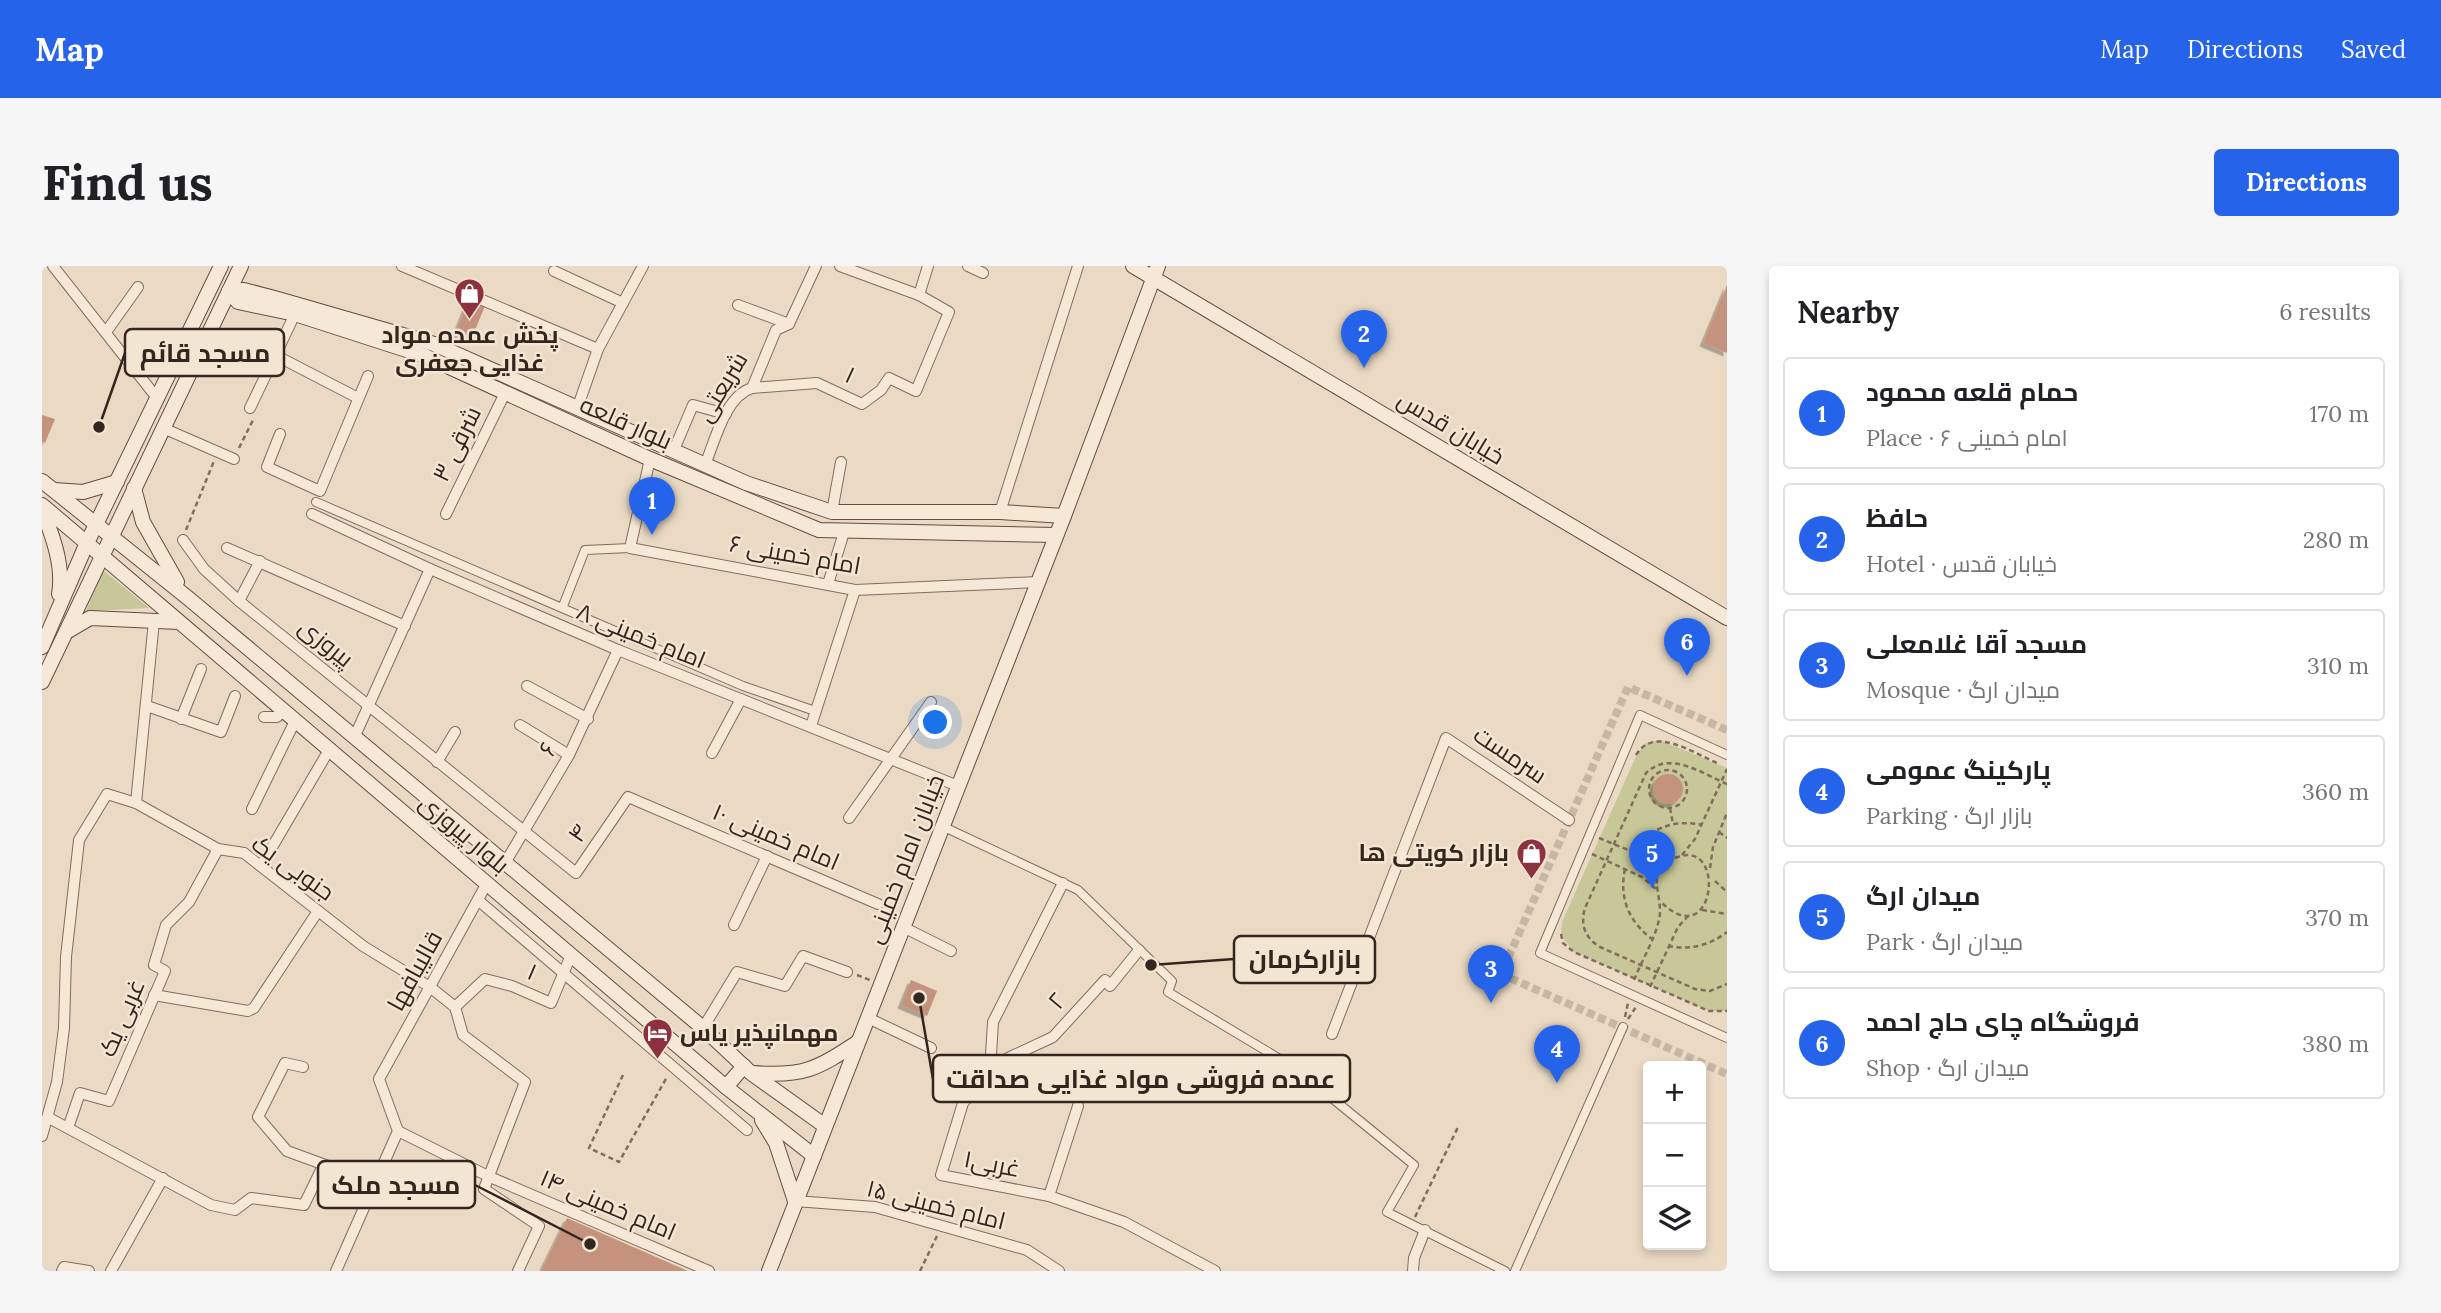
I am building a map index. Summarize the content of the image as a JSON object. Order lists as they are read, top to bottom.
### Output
{
  "streets": {
    "main road": [
      "بلوار قلعه",
      "خیابان قدس",
      "بلوار پیروزی",
      "خیابان امام خمینی"
    ],
    "street": [
      "۱",
      "شریعتی",
      "۳ شرقی",
      "امام خمینی ۶",
      "امام خمینی ۸",
      "پیروزی",
      "۶",
      "سرمست",
      "۴",
      "امام خمینی ۱۰",
      "جنوبی یک",
      "قالیبافها",
      "۲",
      "غربی یک",
      "غربی۱",
      "امام خمینی ۱۴",
      "امام خمینی ۱۵"
    ]
  },
  "crossings": [
    ["۱", "شریعتی"],
    ["۱", "بلوار پیروزی"],
    ["۱", "جنوبی یک"],
    ["شریعتی", "بلوار قلعه"],
    ["بلوار قلعه", "۳ شرقی"],
    ["بلوار قلعه", "خیابان امام خمینی"],
    ["خیابان قدس", "خیابان امام خمینی"],
    ["امام خمینی ۶", "خیابان امام خمینی"],
    ["امام خمینی ۸", "۶"],
    ["امام خمینی ۸", "خیابان امام خمینی"],
    ["پیروزی", "۶"],
    ["پیروزی", "۴"],
    ["۶", "۴"],
    ["۶", "بلوار پیروزی"],
    ["۴", "امام خمینی ۱۰"],
    ["بلوار پیروزی", "خیابان امام خمینی"],
    ["بلوار پیروزی", "قالیبافها"],
    ["خیابان امام خمینی", "امام خمینی ۱۵"],
    ["جنوبی یک", "قالیبافها"],
    ["جنوبی یک", "غربی یک"],
    ["قالیبافها", "امام خمینی ۱۴"],
    ["۲", "غربی۱"]
  ],
  "places": {
    "shop": ["پخش عمده مواد غذایی جعفری", "بازار کویتی ها"],
    "other": [
      "مسجد قائم",
      "بازارکرمان",
      "عمده فروشی مواد غذایی صداقت",
      "مسجد ملک"
    ],
    "hotel": ["مهمانپذیر یاس"]
  },
  "page": {
    "header": "Map",
    "nav": ["Map", "Directions", "Saved"],
    "buttons": "Directions",
    "title": "Find us",
    "heading": ["Nearby", "6 results"],
    "pins": [
      "2",
      "1",
      "6",
      "5",
      "3",
      "4"
    ],
    "list": [
      {
        "mark": "1",
        "name": "حمام قلعه محمود",
        "note": "Place · امام خمینی ۶",
        "value": "170 m"
      },
      {
        "mark": "2",
        "name": "حافظ",
        "note": "Hotel · خیابان قدس",
        "value": "280 m"
      },
      {
        "mark": "3",
        "name": "مسجد آقا غلامعلی",
        "note": "Mosque · میدان ارگ",
        "value": "310 m"
      },
      {
        "mark": "4",
        "name": "پارکینگ عمومی",
        "note": "Parking · بازار ارگ",
        "value": "360 m"
      },
      {
        "mark": "5",
        "name": "میدان ارگ",
        "note": "Park · میدان ارگ",
        "value": "370 m"
      },
      {
        "mark": "6",
        "name": "فروشگاه چای حاج احمد",
        "note": "Shop · میدان ارگ",
        "value": "380 m"
      }
    ],
    "map_buttons": ["+", "−"]
  }
}
